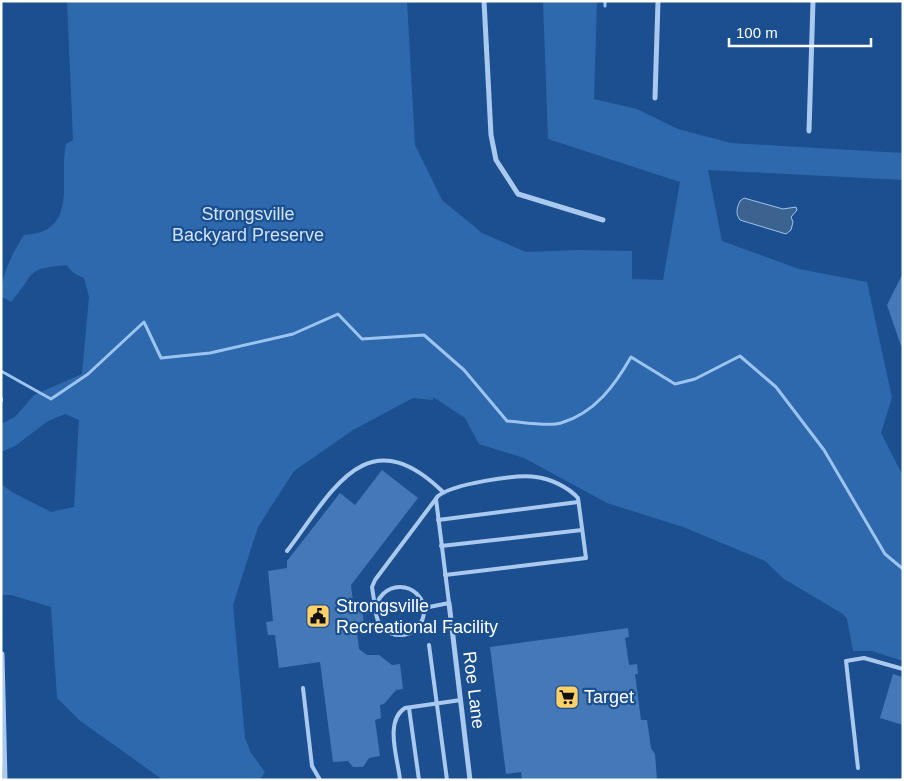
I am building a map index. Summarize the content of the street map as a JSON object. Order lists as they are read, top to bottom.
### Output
{
  "streets": {
    "street": ["Roe Lane"]
  },
  "parks": ["Strongsville Backyard Preserve"],
  "places": {
    "public building": ["Strongsville Recreational Facility"],
    "supermarket": ["Target"]
  },
  "scale_bar": "100 m"
}
